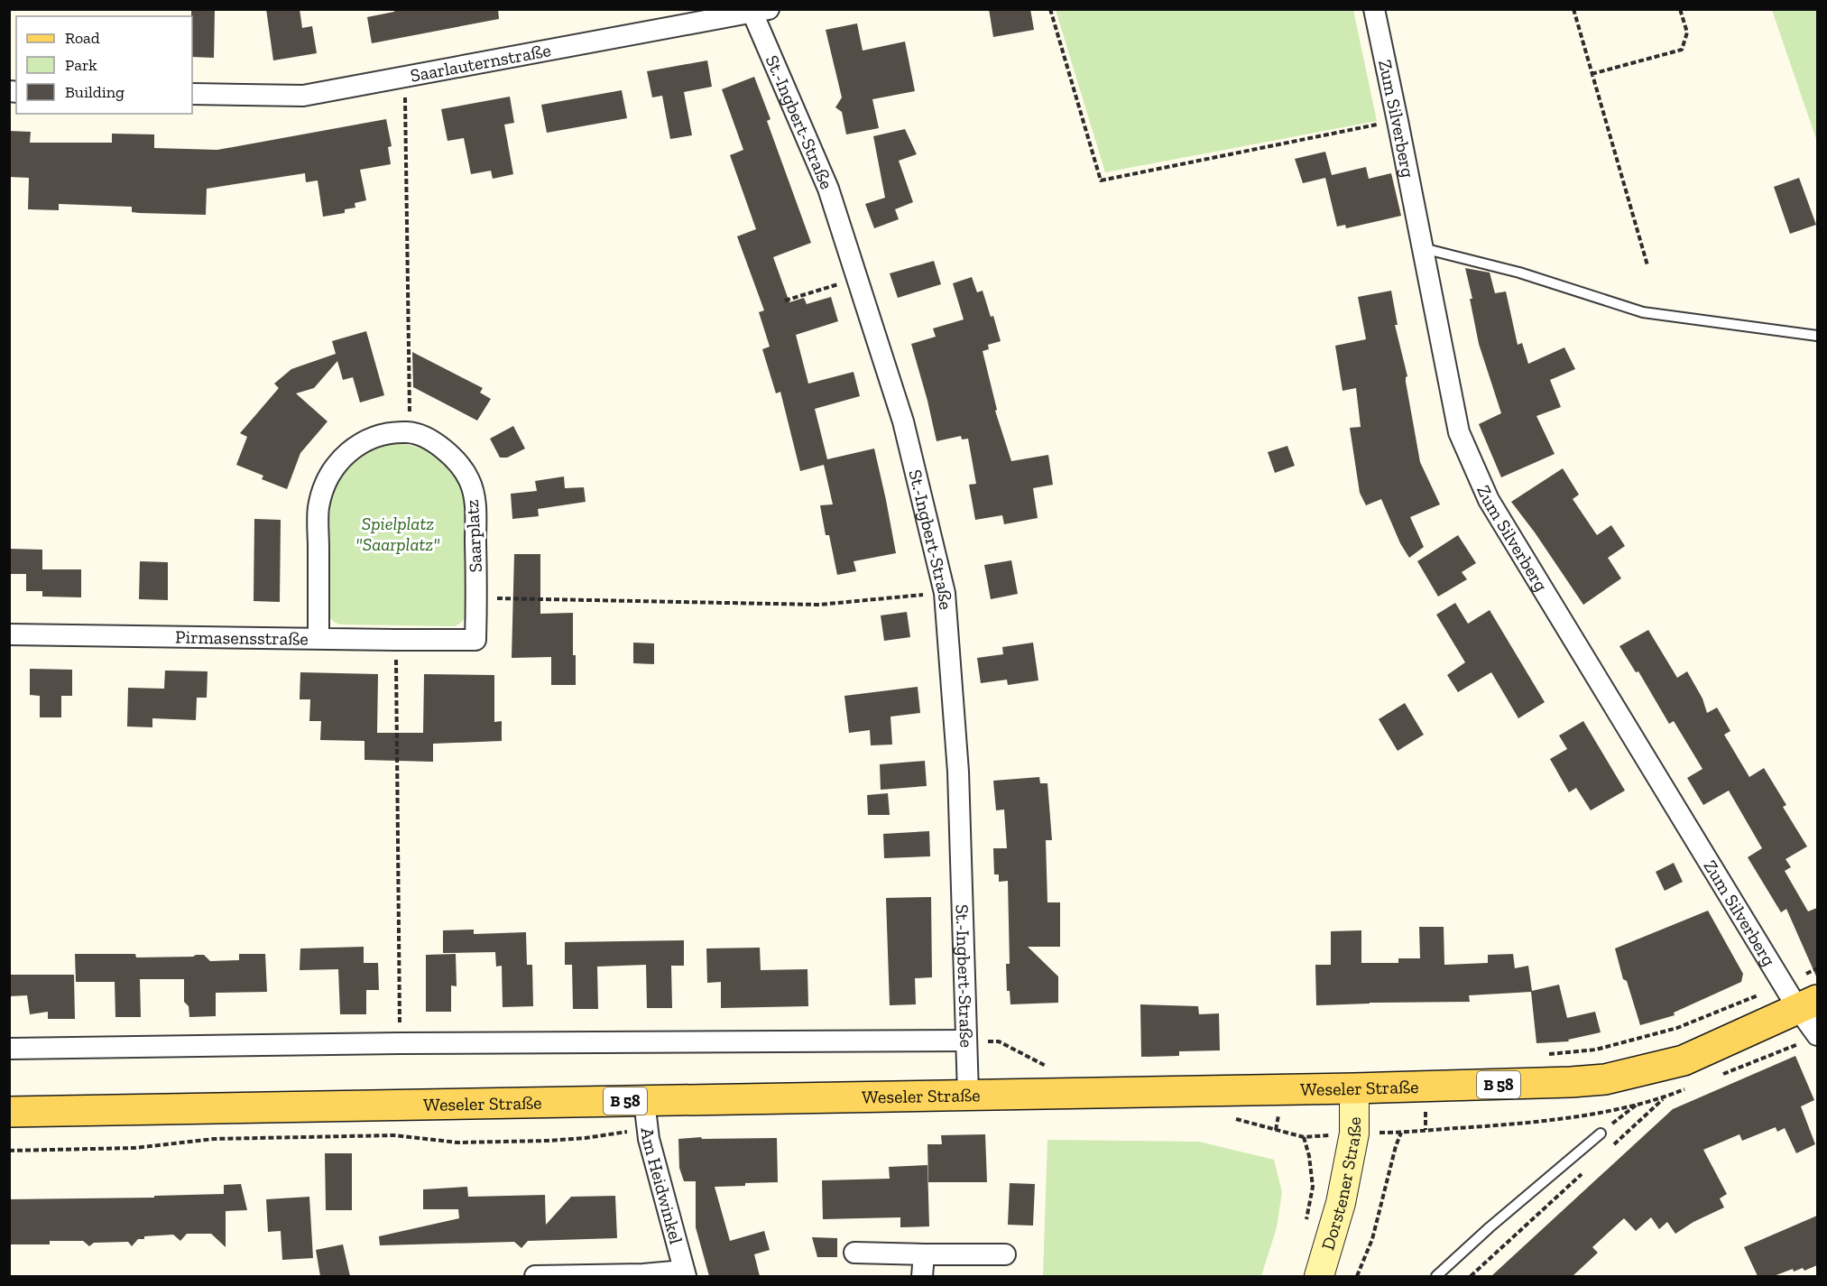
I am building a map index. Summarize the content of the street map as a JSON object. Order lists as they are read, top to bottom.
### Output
{
  "streets": {
    "main road": ["B 58", "Weseler Straße", "Dorstener Straße"],
    "street": [
      "Saarlauternstraße",
      "Zum Silverberg",
      "St.-Ingbert-Straße",
      "Saarplatz",
      "Pirmasensstraße",
      "Am Heidwinkel"
    ]
  },
  "crossings": [
    ["Saarlauternstraße", "St.-Ingbert-Straße"],
    ["Zum Silverberg", "Weseler Straße"],
    ["St.-Ingbert-Straße", "Weseler Straße"],
    ["Saarplatz", "Pirmasensstraße"],
    ["Weseler Straße", "Dorstener Straße"],
    ["Weseler Straße", "Am Heidwinkel"]
  ],
  "parks": ["Spielplatz \"Saarplatz\""],
  "legend": ["Road", "Park", "Building"]
}
